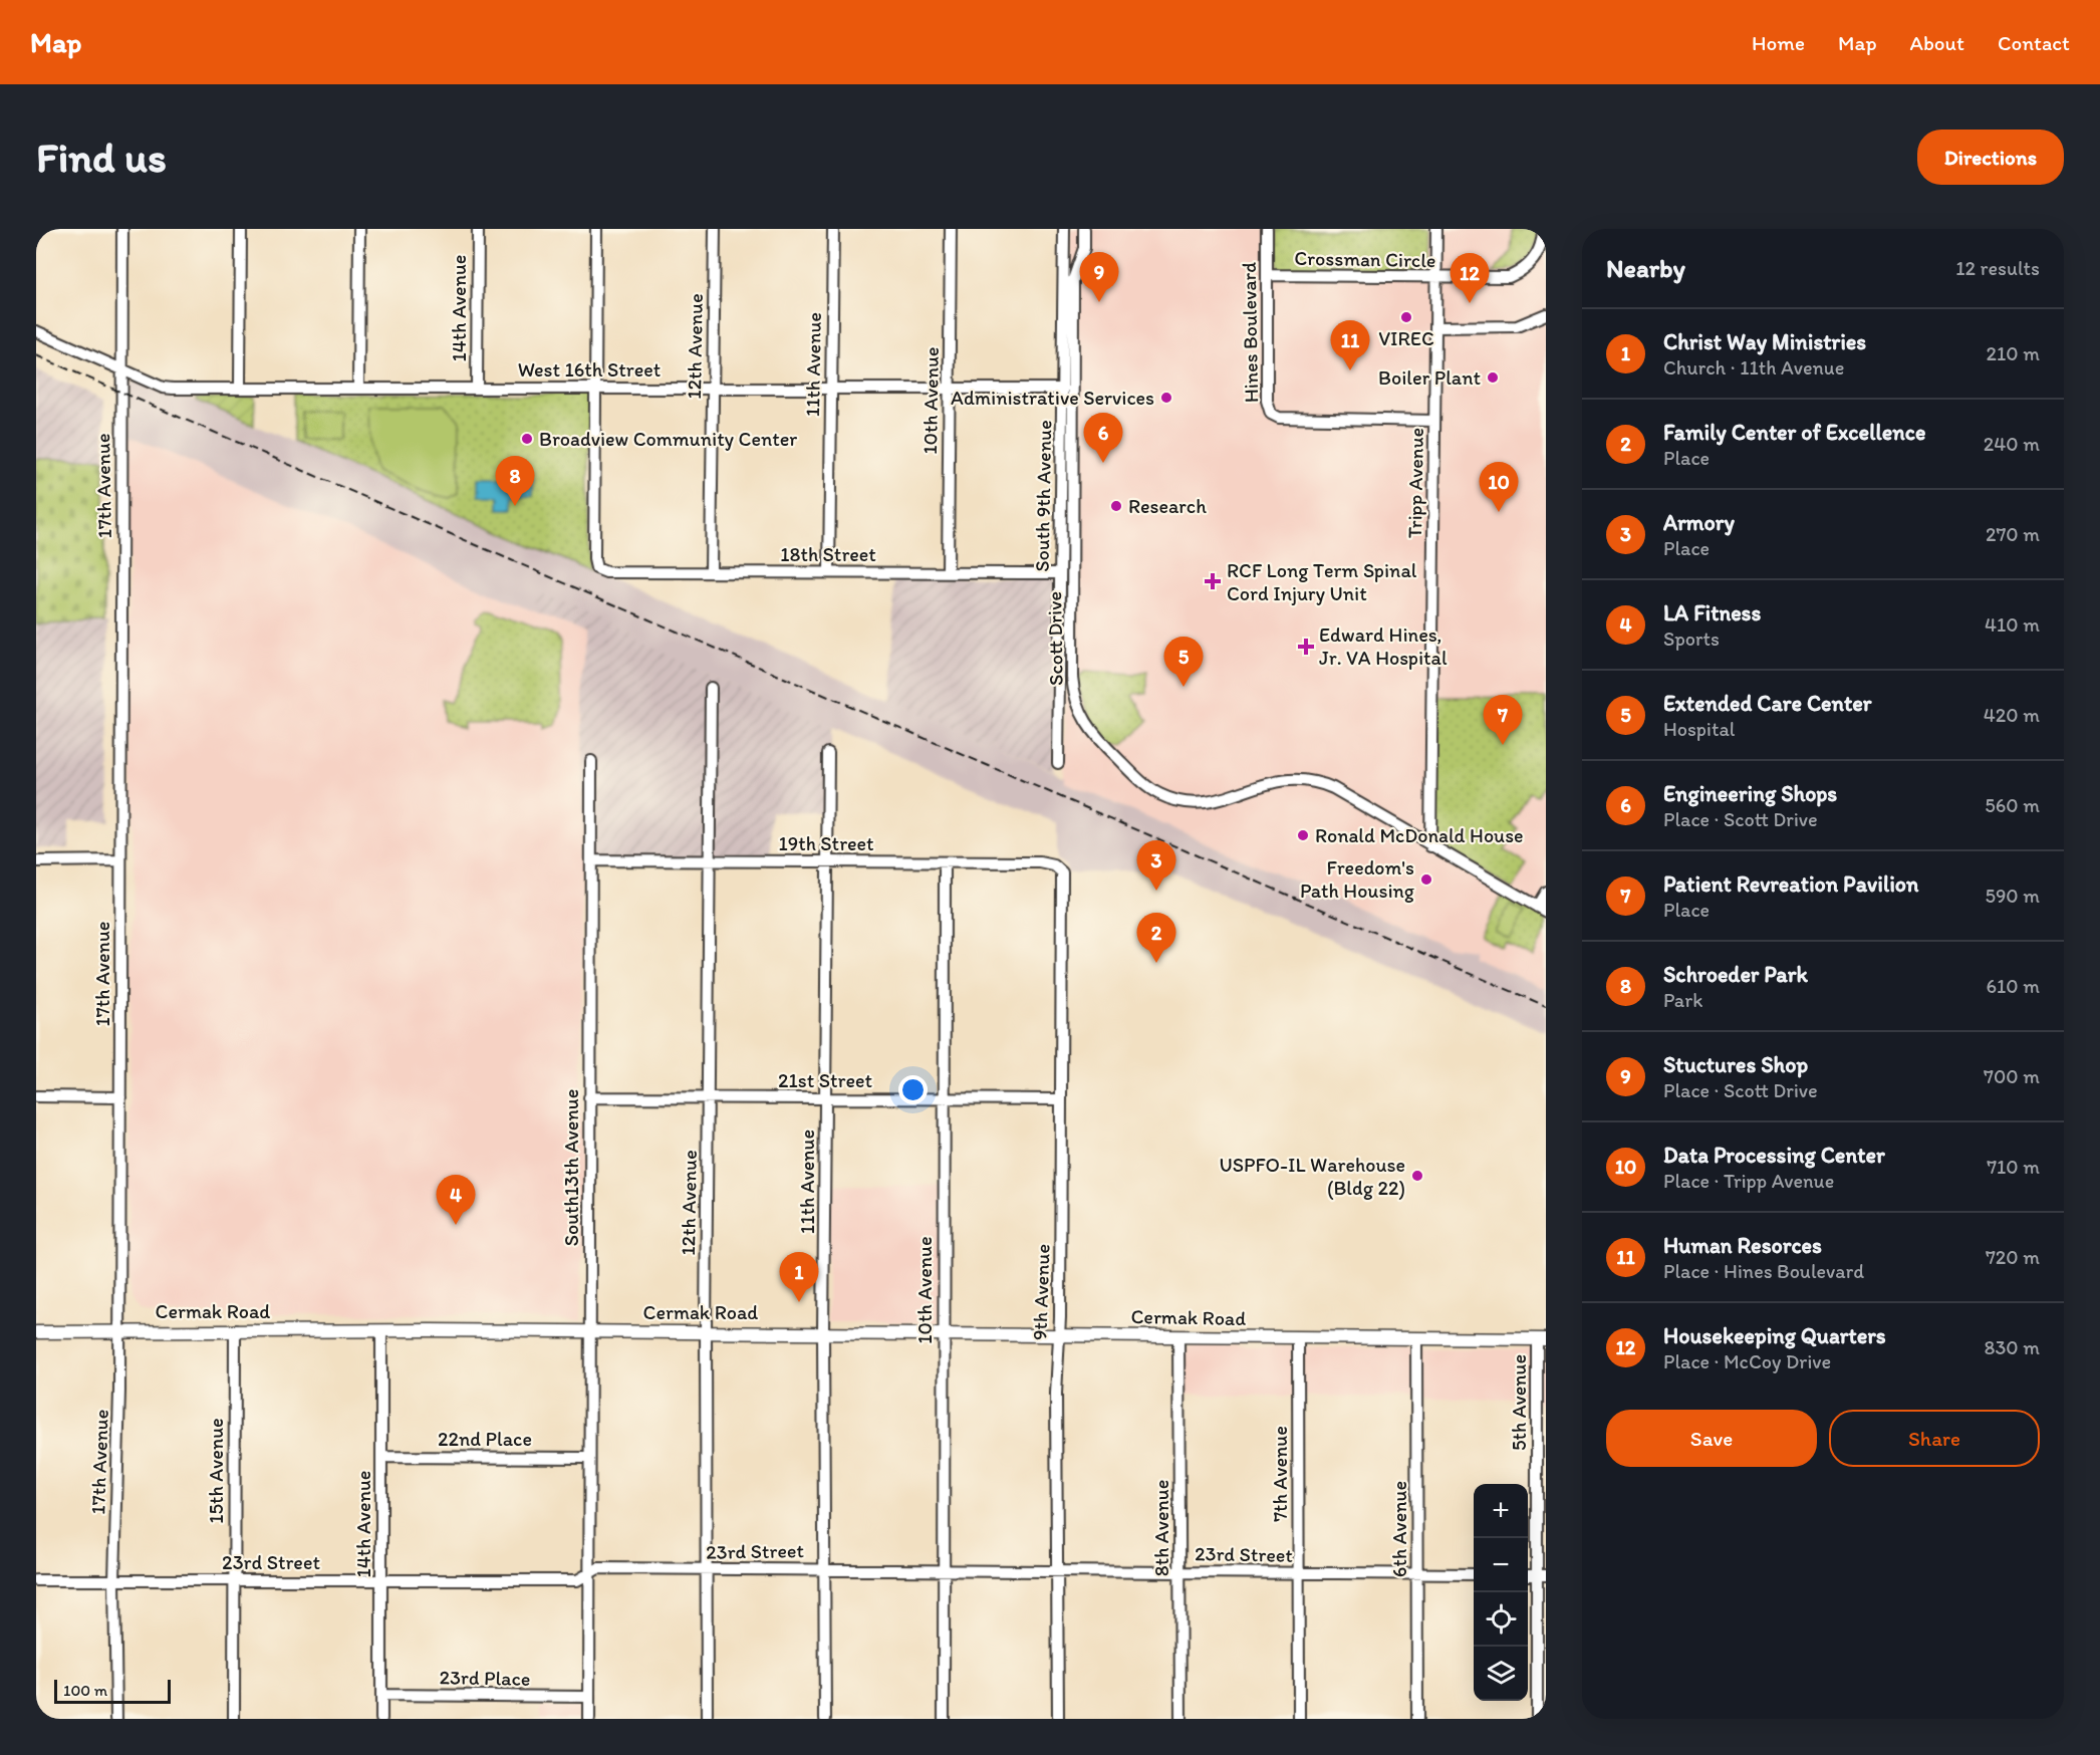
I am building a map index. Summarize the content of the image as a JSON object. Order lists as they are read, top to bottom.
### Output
{
  "streets": {
    "main road": ["Cermak Road"],
    "street": [
      "Crossman Circle",
      "14th Avenue",
      "Hines Boulevard",
      "12th Avenue",
      "11th Avenue",
      "West 16th Street",
      "10th Avenue",
      "Tripp Avenue",
      "17th Avenue",
      "South 9th Avenue",
      "18th Street",
      "Scott Drive",
      "19th Street",
      "21st Street",
      "South13th Avenue",
      "9th Avenue",
      "5th Avenue",
      "22nd Place",
      "15th Avenue",
      "7th Avenue",
      "8th Avenue",
      "6th Avenue",
      "23rd Street",
      "23rd Place"
    ]
  },
  "crossings": [
    ["Crossman Circle", "Hines Boulevard"],
    ["Crossman Circle", "Tripp Avenue"],
    ["14th Avenue", "West 16th Street"],
    ["14th Avenue", "Cermak Road"],
    ["14th Avenue", "22nd Place"],
    ["14th Avenue", "23rd Street"],
    ["14th Avenue", "23rd Place"],
    ["Hines Boulevard", "Tripp Avenue"],
    ["12th Avenue", "West 16th Street"],
    ["12th Avenue", "18th Street"],
    ["12th Avenue", "19th Street"],
    ["12th Avenue", "21st Street"],
    ["12th Avenue", "Cermak Road"],
    ["12th Avenue", "23rd Street"],
    ["11th Avenue", "West 16th Street"],
    ["11th Avenue", "18th Street"],
    ["11th Avenue", "19th Street"],
    ["11th Avenue", "21st Street"],
    ["11th Avenue", "Cermak Road"],
    ["11th Avenue", "23rd Street"],
    ["West 16th Street", "10th Avenue"],
    ["West 16th Street", "17th Avenue"],
    ["West 16th Street", "South 9th Avenue"],
    ["West 16th Street", "18th Street"],
    ["10th Avenue", "18th Street"],
    ["10th Avenue", "19th Street"],
    ["10th Avenue", "21st Street"],
    ["10th Avenue", "Cermak Road"],
    ["10th Avenue", "23rd Street"],
    ["Tripp Avenue", "Scott Drive"],
    ["17th Avenue", "Cermak Road"],
    ["17th Avenue", "23rd Street"],
    ["South 9th Avenue", "18th Street"],
    ["19th Street", "South13th Avenue"],
    ["19th Street", "9th Avenue"],
    ["21st Street", "South13th Avenue"],
    ["21st Street", "9th Avenue"],
    ["South13th Avenue", "Cermak Road"],
    ["South13th Avenue", "22nd Place"],
    ["South13th Avenue", "23rd Street"],
    ["South13th Avenue", "23rd Place"],
    ["9th Avenue", "Cermak Road"],
    ["9th Avenue", "23rd Street"],
    ["Cermak Road", "5th Avenue"],
    ["Cermak Road", "15th Avenue"],
    ["Cermak Road", "7th Avenue"],
    ["Cermak Road", "8th Avenue"],
    ["Cermak Road", "6th Avenue"],
    ["15th Avenue", "23rd Street"],
    ["7th Avenue", "23rd Street"],
    ["8th Avenue", "23rd Street"],
    ["6th Avenue", "23rd Street"]
  ],
  "places": {
    "other": [
      "VIREC",
      "Boiler Plant",
      "Administrative Services",
      "Broadview Community Center",
      "Research",
      "Ronald McDonald House",
      "Freedom's Path Housing",
      "USPFO-IL Warehouse (Bldg 22)"
    ],
    "health": ["RCF Long Term Spinal Cord Injury Unit", "Edward Hines, Jr. VA Hospital"]
  },
  "scale_bar": "100 m",
  "page": {
    "header": "Map",
    "nav": [
      "Home",
      "Map",
      "About",
      "Contact"
    ],
    "buttons": [
      "Directions",
      ["Save", "Share"]
    ],
    "title": "Find us",
    "heading": ["Nearby", "12 results"],
    "pins": [
      "9",
      "12",
      "11",
      "6",
      "8",
      "10",
      "5",
      "7",
      "3",
      "2",
      "4",
      "1"
    ],
    "list": [
      {
        "mark": "1",
        "name": "Christ Way Ministries",
        "note": "Church · 11th Avenue",
        "value": "210 m"
      },
      {
        "mark": "2",
        "name": "Family Center of Excellence",
        "note": "Place",
        "value": "240 m"
      },
      {
        "mark": "3",
        "name": "Armory",
        "note": "Place",
        "value": "270 m"
      },
      {
        "mark": "4",
        "name": "LA Fitness",
        "note": "Sports",
        "value": "410 m"
      },
      {
        "mark": "5",
        "name": "Extended Care Center",
        "note": "Hospital",
        "value": "420 m"
      },
      {
        "mark": "6",
        "name": "Engineering Shops",
        "note": "Place · Scott Drive",
        "value": "560 m"
      },
      {
        "mark": "7",
        "name": "Patient Revreation Pavilion",
        "note": "Place",
        "value": "590 m"
      },
      {
        "mark": "8",
        "name": "Schroeder Park",
        "note": "Park",
        "value": "610 m"
      },
      {
        "mark": "9",
        "name": "Stuctures Shop",
        "note": "Place · Scott Drive",
        "value": "700 m"
      },
      {
        "mark": "10",
        "name": "Data Processing Center",
        "note": "Place · Tripp Avenue",
        "value": "710 m"
      },
      {
        "mark": "11",
        "name": "Human Resorces",
        "note": "Place · Hines Boulevard",
        "value": "720 m"
      },
      {
        "mark": "12",
        "name": "Housekeeping Quarters",
        "note": "Place · McCoy Drive",
        "value": "830 m"
      }
    ],
    "map_buttons": ["+", "−"],
    "scale": "100 m"
  }
}
